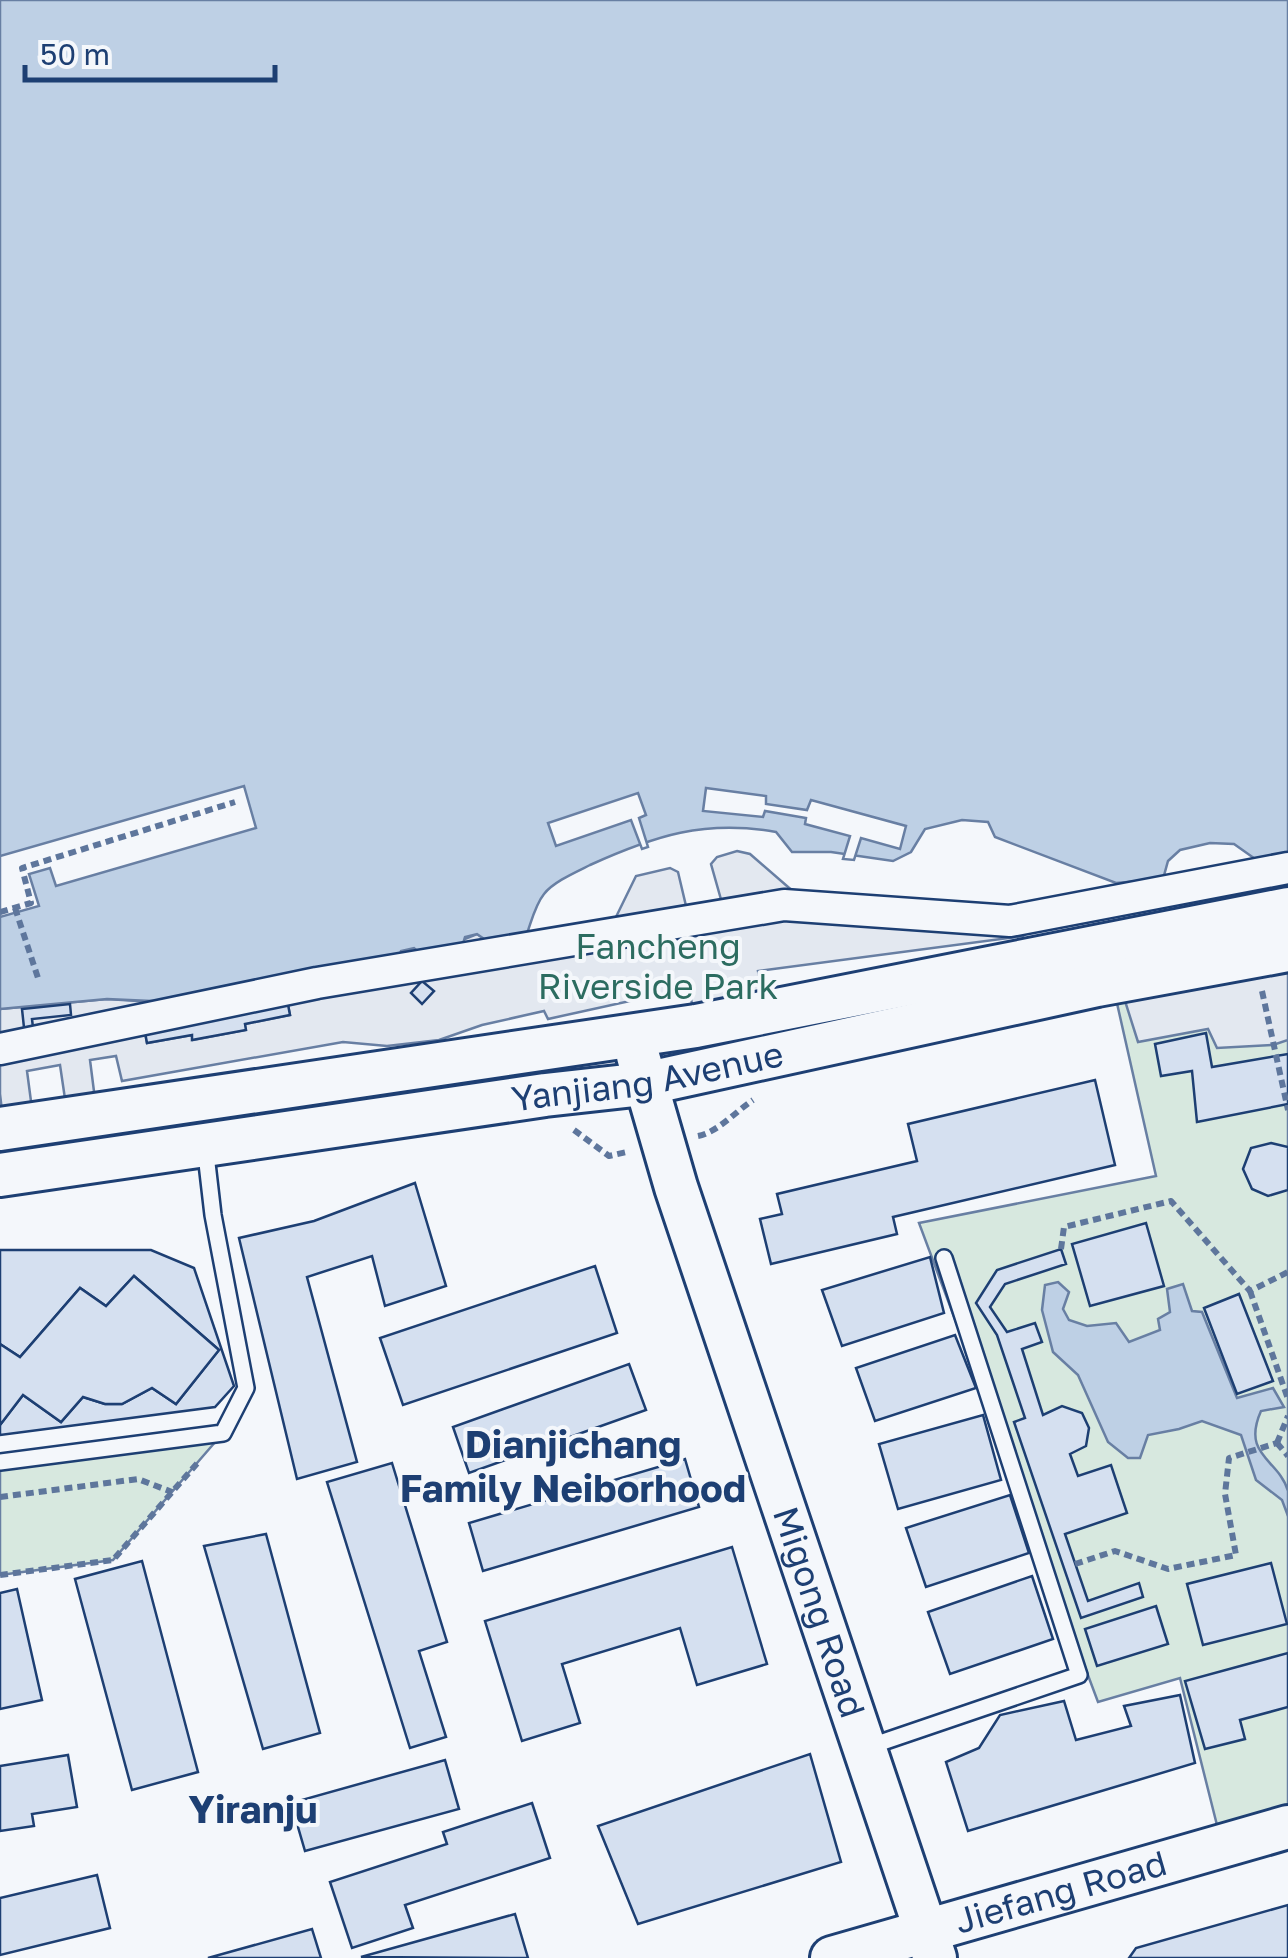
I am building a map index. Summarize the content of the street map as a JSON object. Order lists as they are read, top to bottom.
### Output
{
  "streets": {
    "main road": ["Yanjiang Avenue", "Migong Road", "Jiefang Road"]
  },
  "crossings": [
    ["Yanjiang Avenue", "Migong Road"],
    ["Migong Road", "Jiefang Road"]
  ],
  "districts": ["Dianjichang Family Neiborhood", "Yiranju"],
  "parks": ["Fancheng Riverside Park"],
  "scale_bar": "50 m"
}
